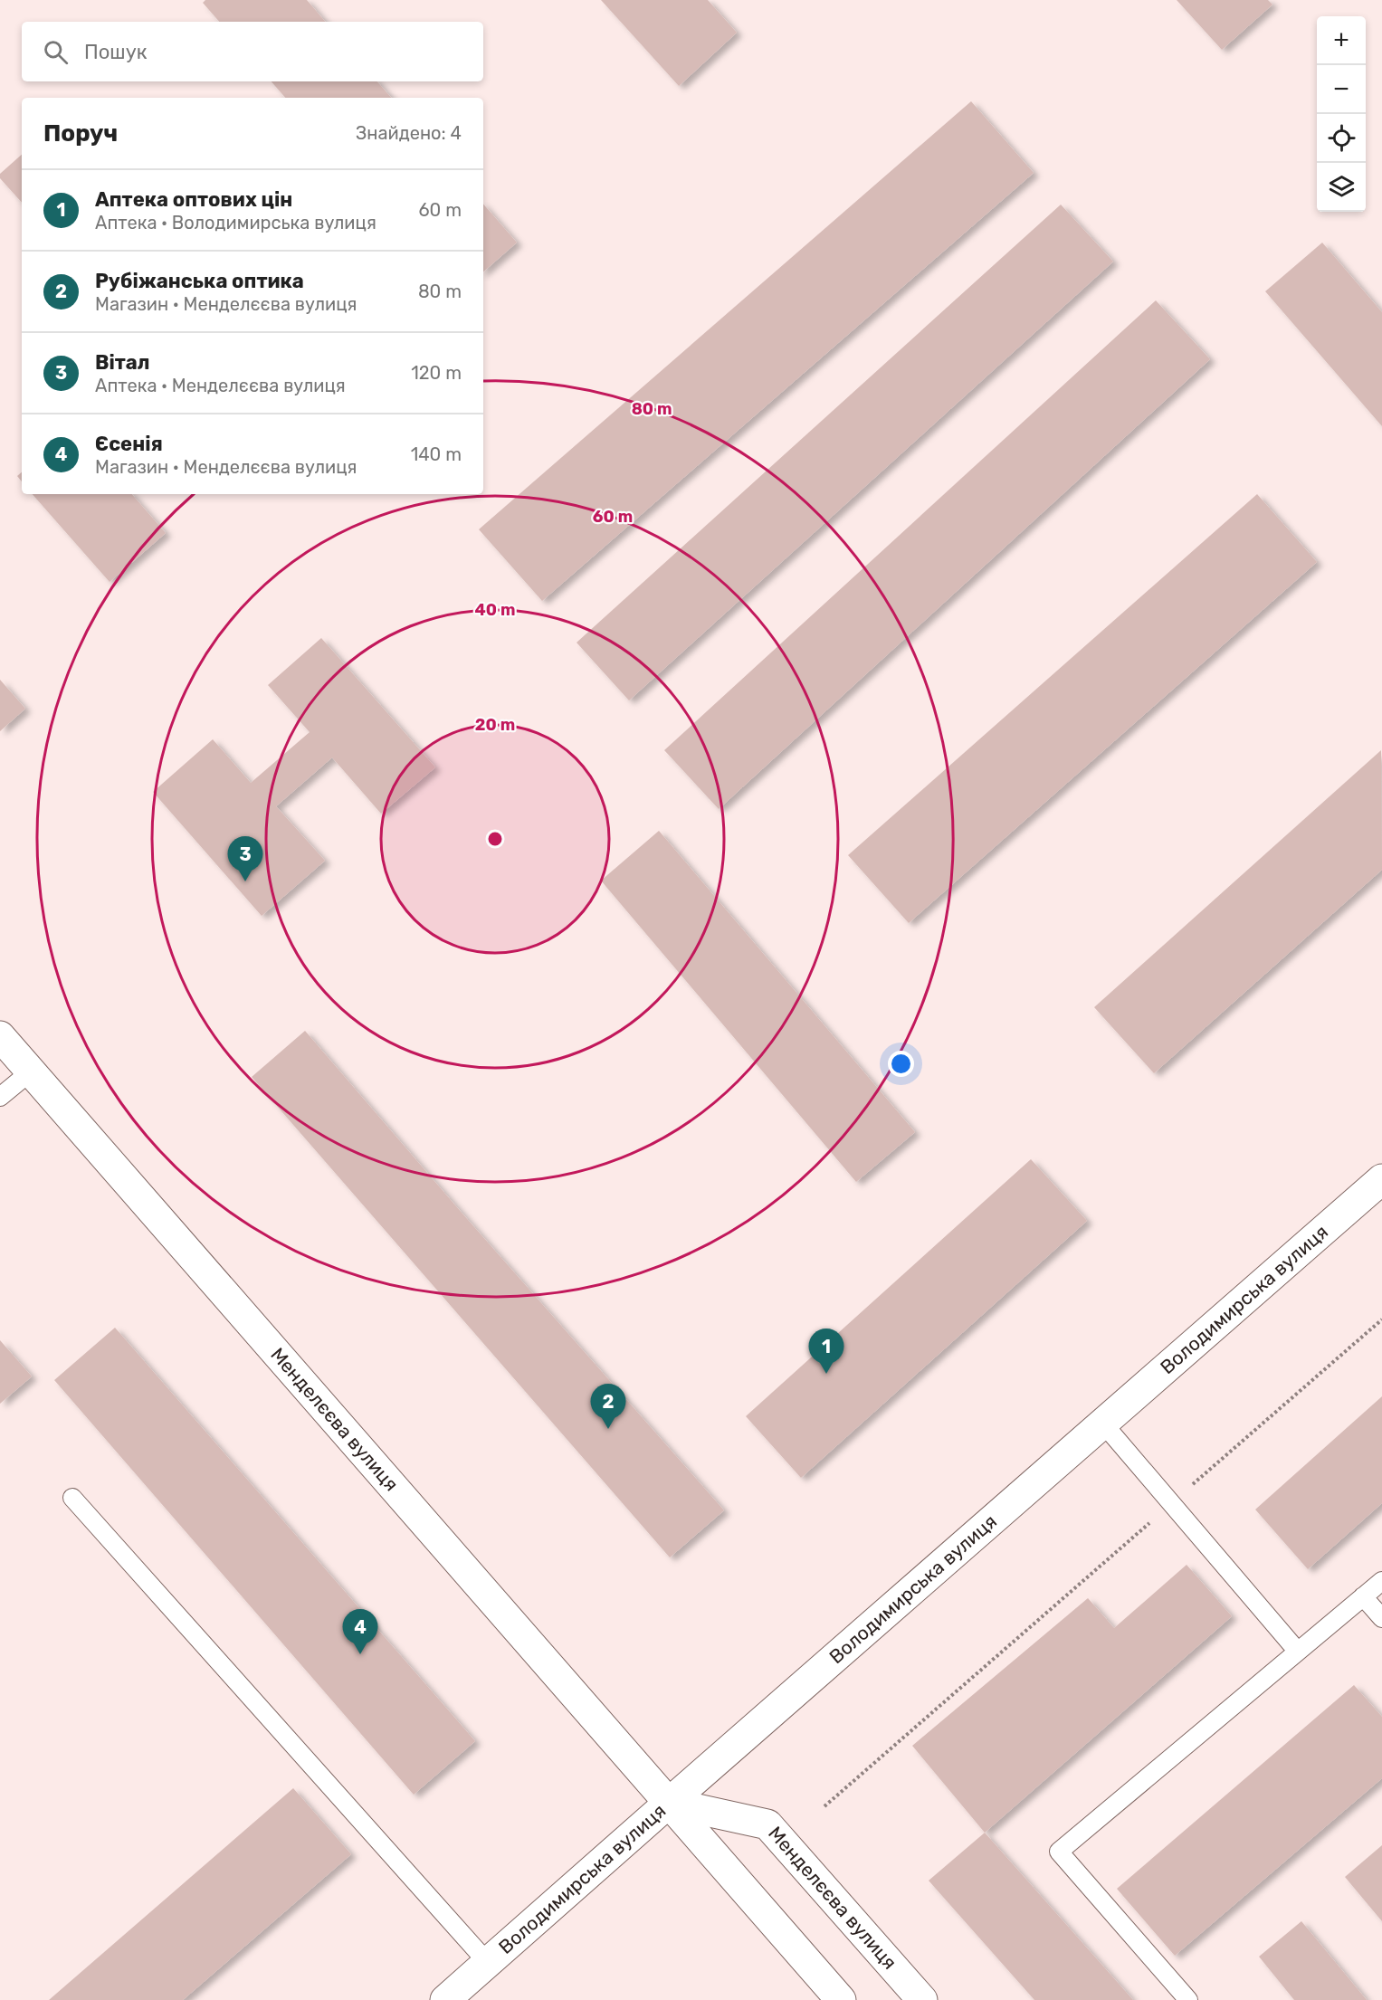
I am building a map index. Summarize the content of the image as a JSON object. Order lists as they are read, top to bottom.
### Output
{
  "streets": {
    "street": ["Володимирська вулиця", "Менделєєва вулиця"]
  },
  "crossings": [
    ["Володимирська вулиця", "Менделєєва вулиця"]
  ],
  "page": {
    "map_buttons": ["+", "−"],
    "search": "Пошук",
    "heading": ["Поруч", "Знайдено: 4"],
    "list": [
      {
        "mark": "1",
        "name": "Аптека оптових цін",
        "note": "Аптека · Володимирська вулиця",
        "value": "60 m"
      },
      {
        "mark": "2",
        "name": "Рубіжанська оптика",
        "note": "Магазин · Менделєєва вулиця",
        "value": "80 m"
      },
      {
        "mark": "3",
        "name": "Вітал",
        "note": "Аптека · Менделєєва вулиця",
        "value": "120 m"
      },
      {
        "mark": "4",
        "name": "Єсенія",
        "note": "Магазин · Менделєєва вулиця",
        "value": "140 m"
      }
    ],
    "pins": [
      "3",
      "1",
      "2",
      "4"
    ]
  },
  "rings": [
    "80 m",
    "60 m",
    "40 m",
    "20 m"
  ]
}
